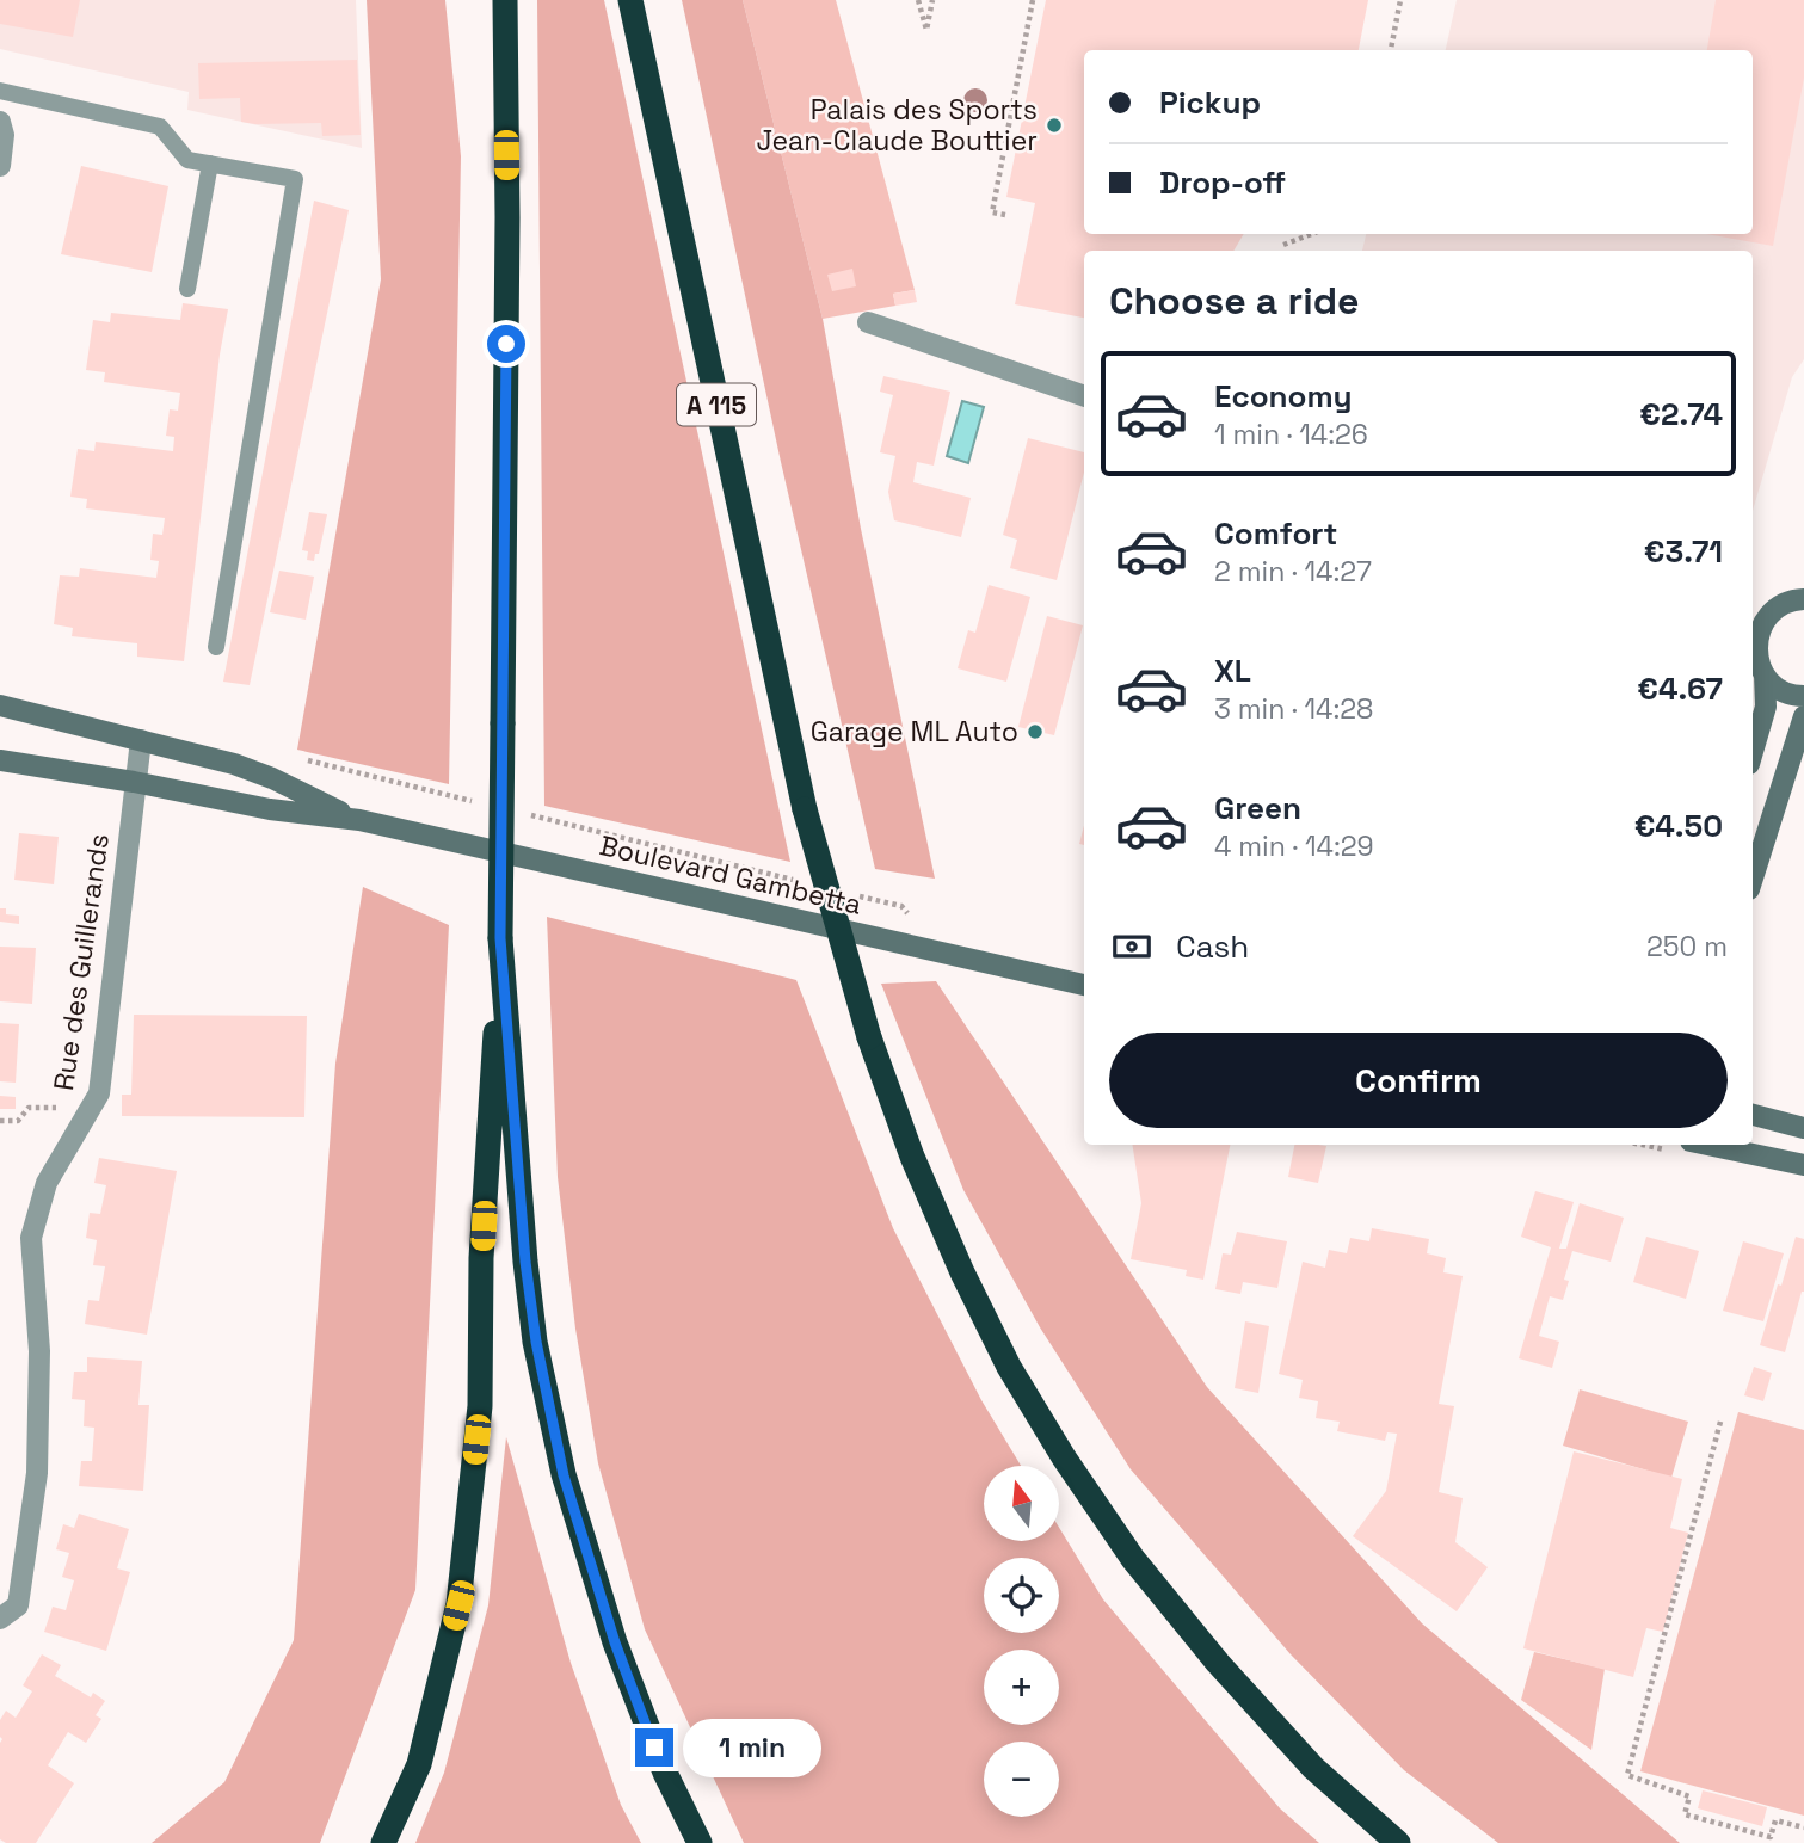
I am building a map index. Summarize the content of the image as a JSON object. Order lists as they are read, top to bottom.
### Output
{
  "streets": {
    "highway": ["A 115"],
    "main road": ["Boulevard Gambetta"],
    "street": ["Rue des Guillerands"]
  },
  "crossings": [
    ["Boulevard Gambetta", "Rue des Guillerands"]
  ],
  "places": ["Palais des Sports Jean-Claude Bouttier", "Garage ML Auto"],
  "north": "top",
  "page": {
    "banner": ["Pickup", "Drop-off"],
    "heading": "Choose a ride",
    "list": [
      {
        "name": "Economy",
        "note": "1 min · 14:26",
        "value": "€2.74"
      },
      {
        "name": "Comfort",
        "note": "2 min · 14:27",
        "value": "€3.71"
      },
      {
        "name": "XL",
        "note": "3 min · 14:28",
        "value": "€4.67"
      },
      {
        "name": "Green",
        "note": "4 min · 14:29",
        "value": "€4.50"
      }
    ],
    "pay": ["Cash", "250 m"],
    "buttons": "Confirm",
    "map_buttons": ["+", "−"],
    "bubble": "1 min"
  }
}
